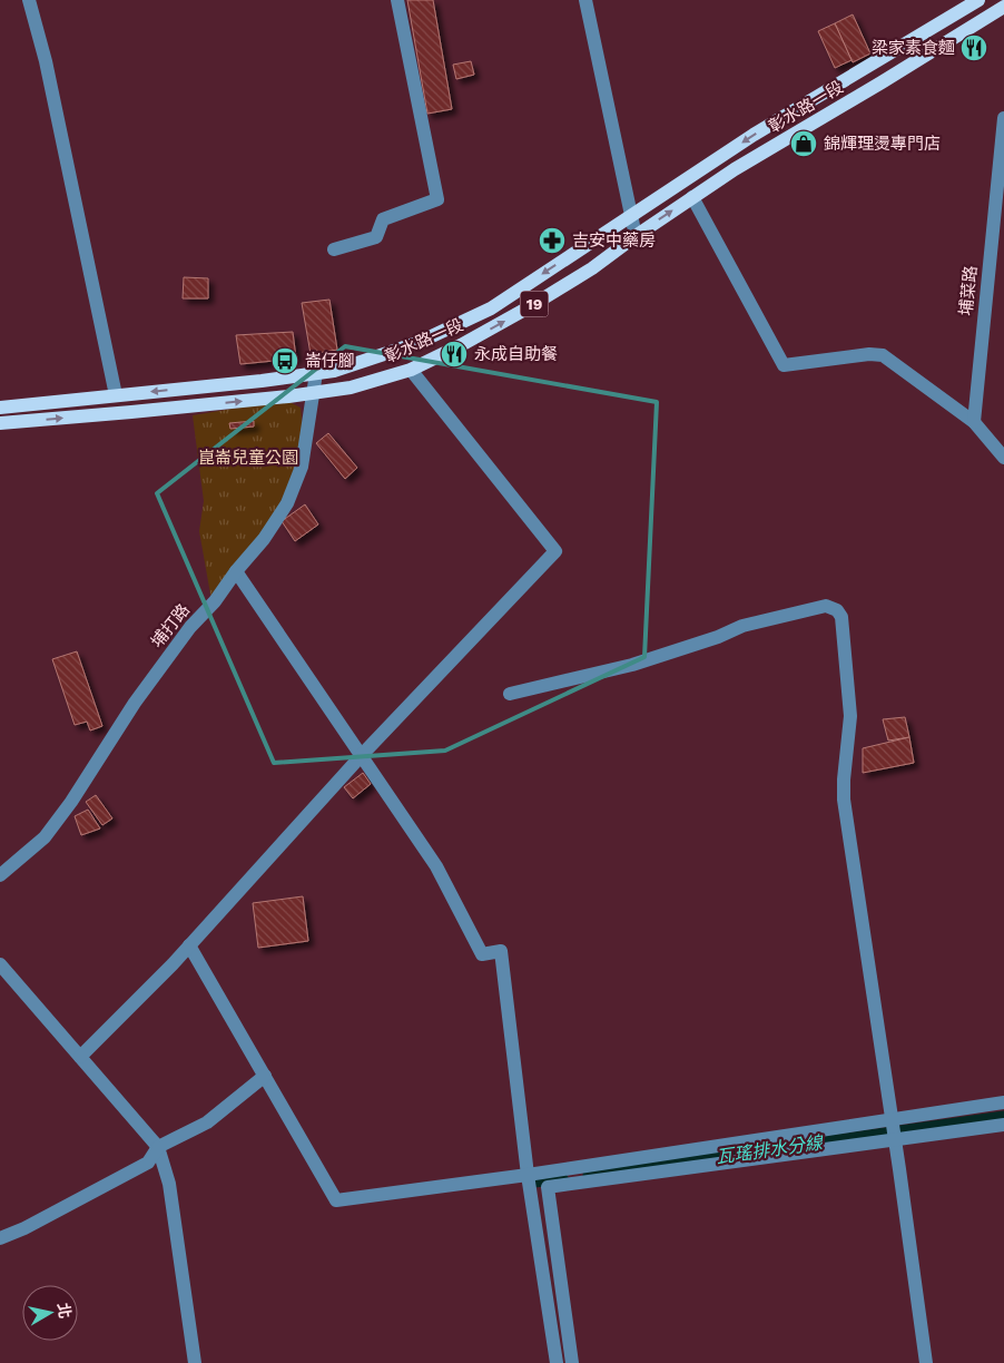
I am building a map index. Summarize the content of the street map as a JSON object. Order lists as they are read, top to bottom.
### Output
{
  "streets": {
    "main road": ["彰水路一段", "19"],
    "street": ["埔菜路", "埔打路"]
  },
  "crossings": [
    ["彰水路一段", "埔打路"]
  ],
  "water": ["瓦瑤排水分線"],
  "parks": ["崑崙兒童公園"],
  "places": {
    "restaurant": ["梁家素食麵", "永成自助餐"],
    "shop": ["錦輝理燙專門店"],
    "pharmacy": ["吉安中藥房"],
    "bus stop": ["崙仔腳"]
  },
  "north": "right"
}
